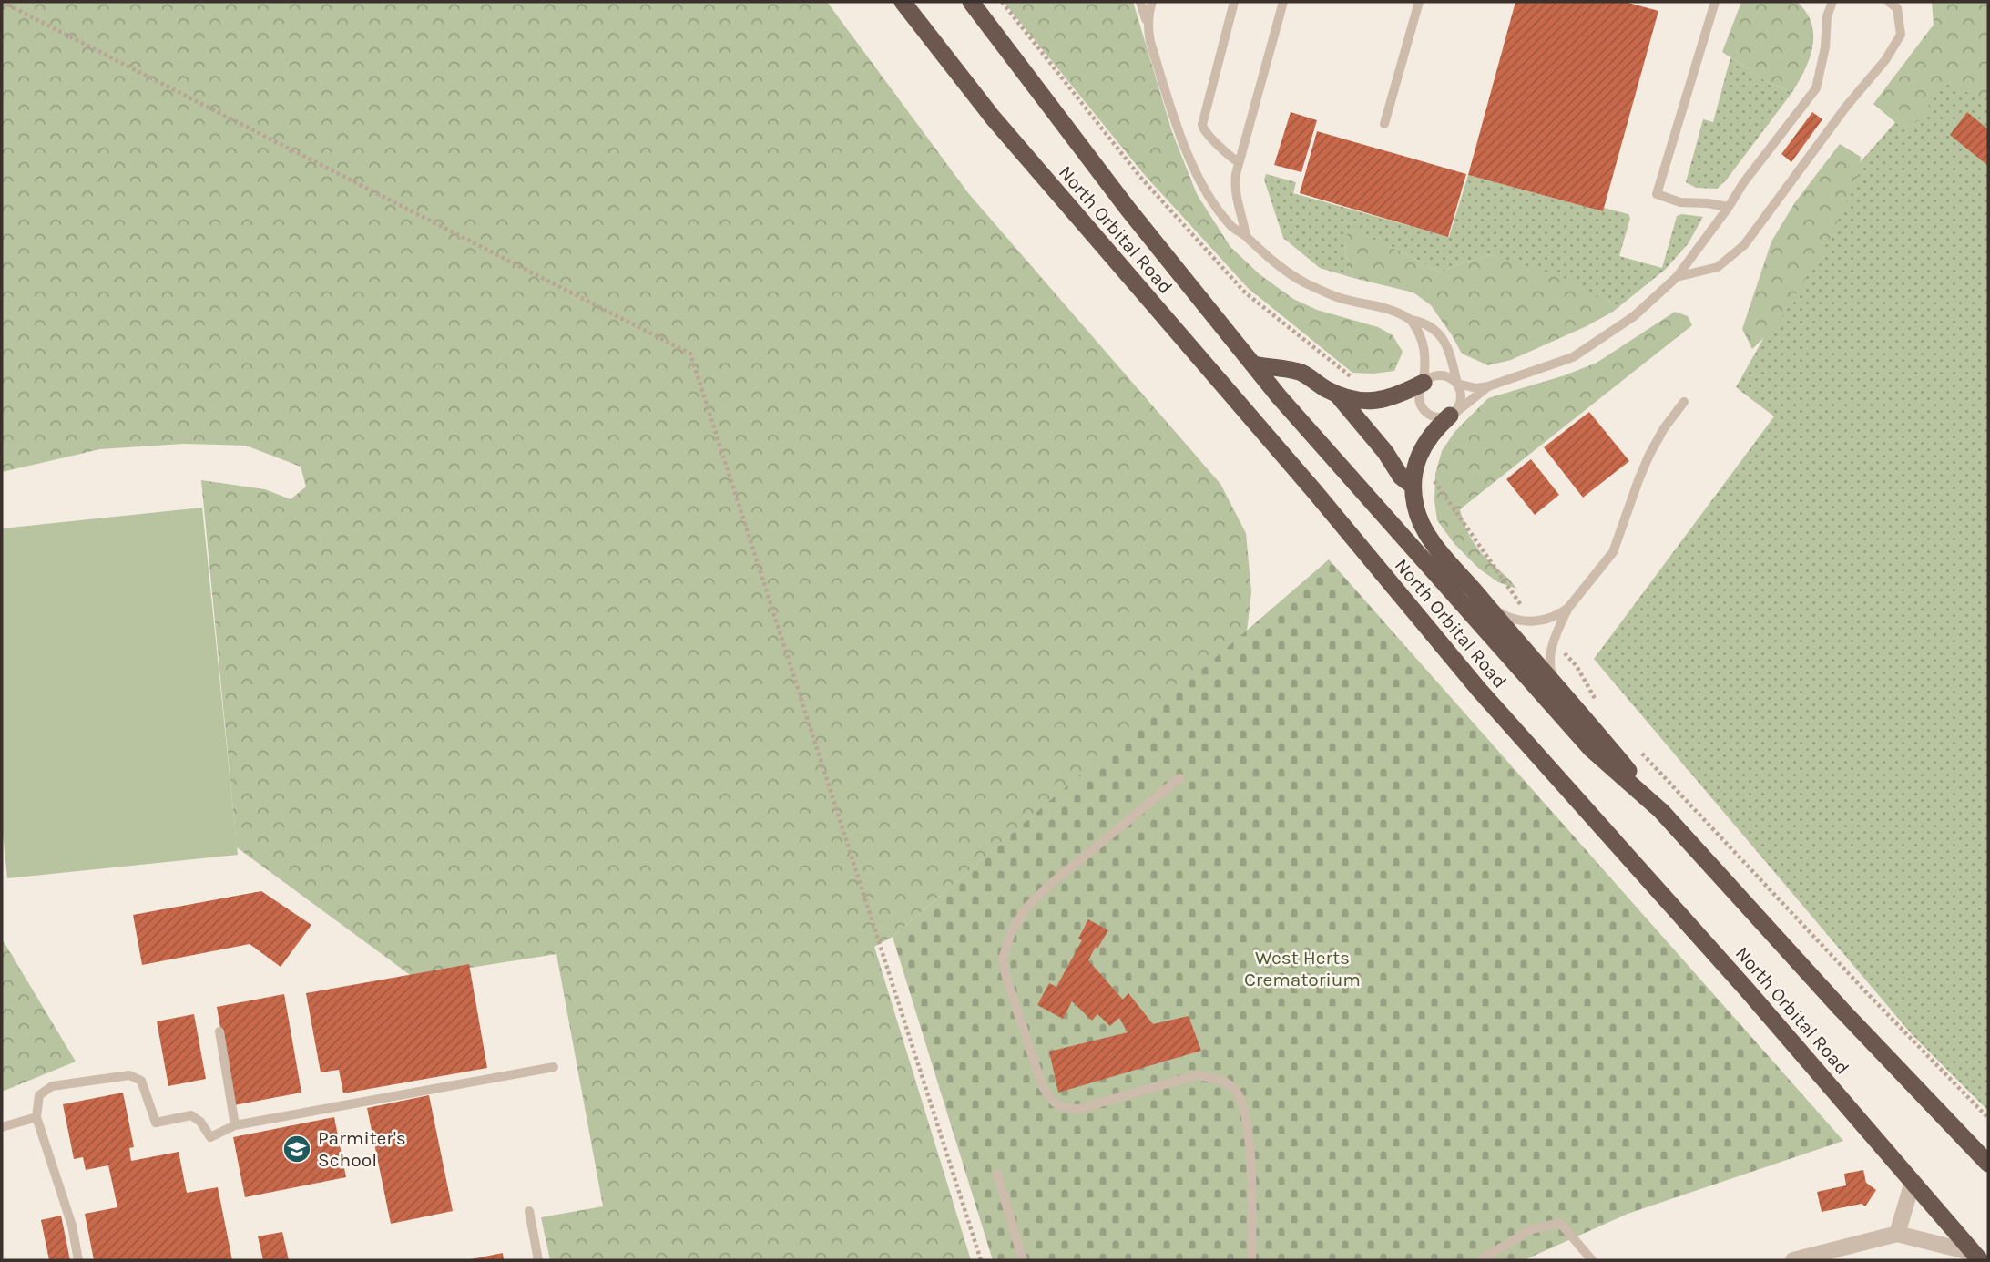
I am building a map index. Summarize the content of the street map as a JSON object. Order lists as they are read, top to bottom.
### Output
{
  "streets": {
    "highway": ["North Orbital Road"]
  },
  "parks": ["West Herts Crematorium"],
  "places": {
    "school or university": ["Parmiter's School"]
  }
}
